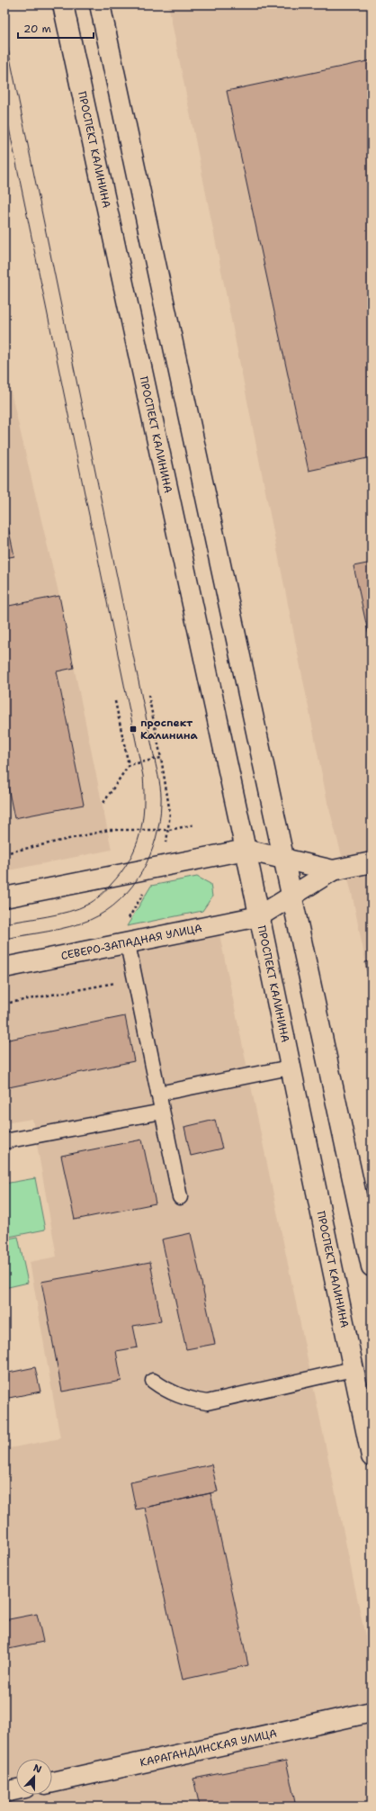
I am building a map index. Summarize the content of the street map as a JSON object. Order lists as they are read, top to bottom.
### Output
{
  "streets": {
    "main road": ["ПРОСПЕКТ КАЛИНИНА", "СЕВЕРО-ЗАПАДНАЯ УЛИЦА", "КАРАГАНДИНСКАЯ УЛИЦА"]
  },
  "crossings": [
    ["ПРОСПЕКТ КАЛИНИНА", "СЕВЕРО-ЗАПАДНАЯ УЛИЦА"]
  ],
  "places": {
    "transit": ["проспект Калинина"]
  },
  "scale_bar": "20 m",
  "north": "top"
}
